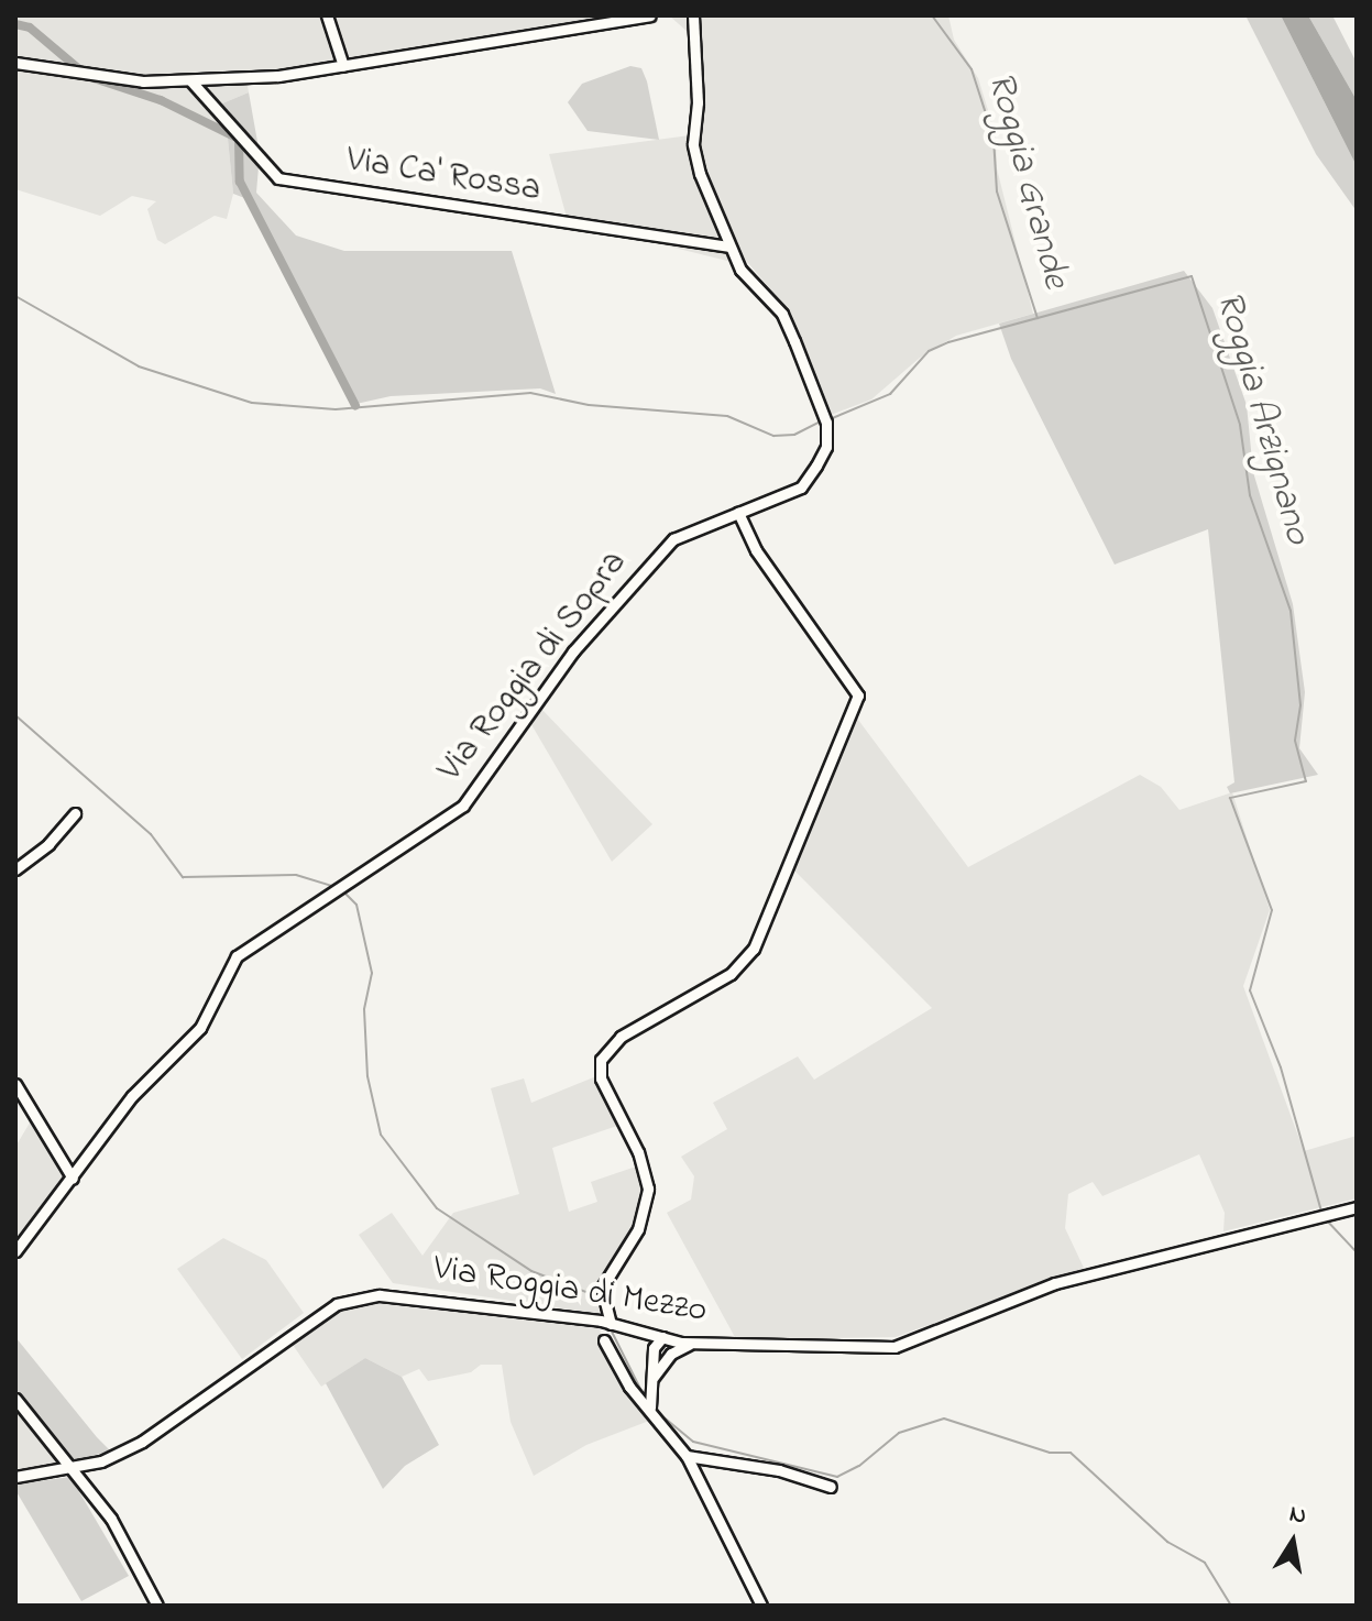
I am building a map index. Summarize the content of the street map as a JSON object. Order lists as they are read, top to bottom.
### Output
{
  "streets": {
    "street": ["Via Ca' Rossa", "Via Roggia di Sopra", "Via Roggia di Mezzo"]
  },
  "crossings": [
    ["Via Ca' Rossa", "Via Roggia di Sopra"]
  ],
  "water": ["Roggia Grande", "Roggia Arzignano"],
  "north": "top"
}
